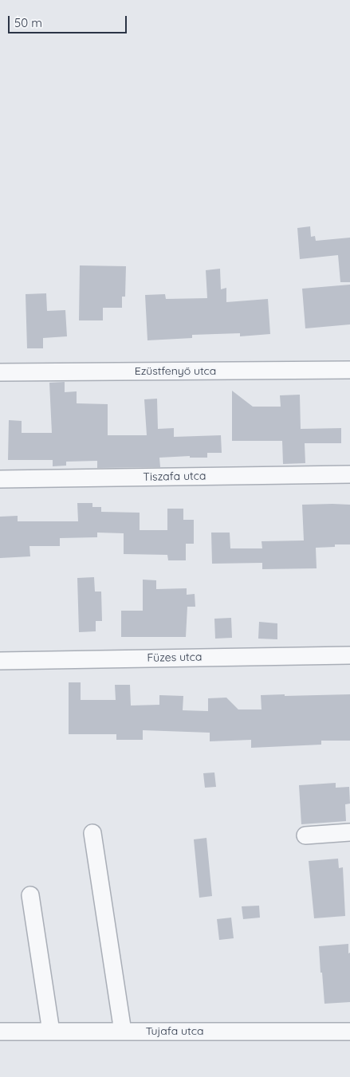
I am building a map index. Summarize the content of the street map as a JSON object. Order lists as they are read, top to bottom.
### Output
{
  "streets": {
    "street": [
      "Ezüstfenyő utca",
      "Tiszafa utca",
      "Füzes utca",
      "Tujafa utca"
    ]
  },
  "scale_bar": "50 m"
}
